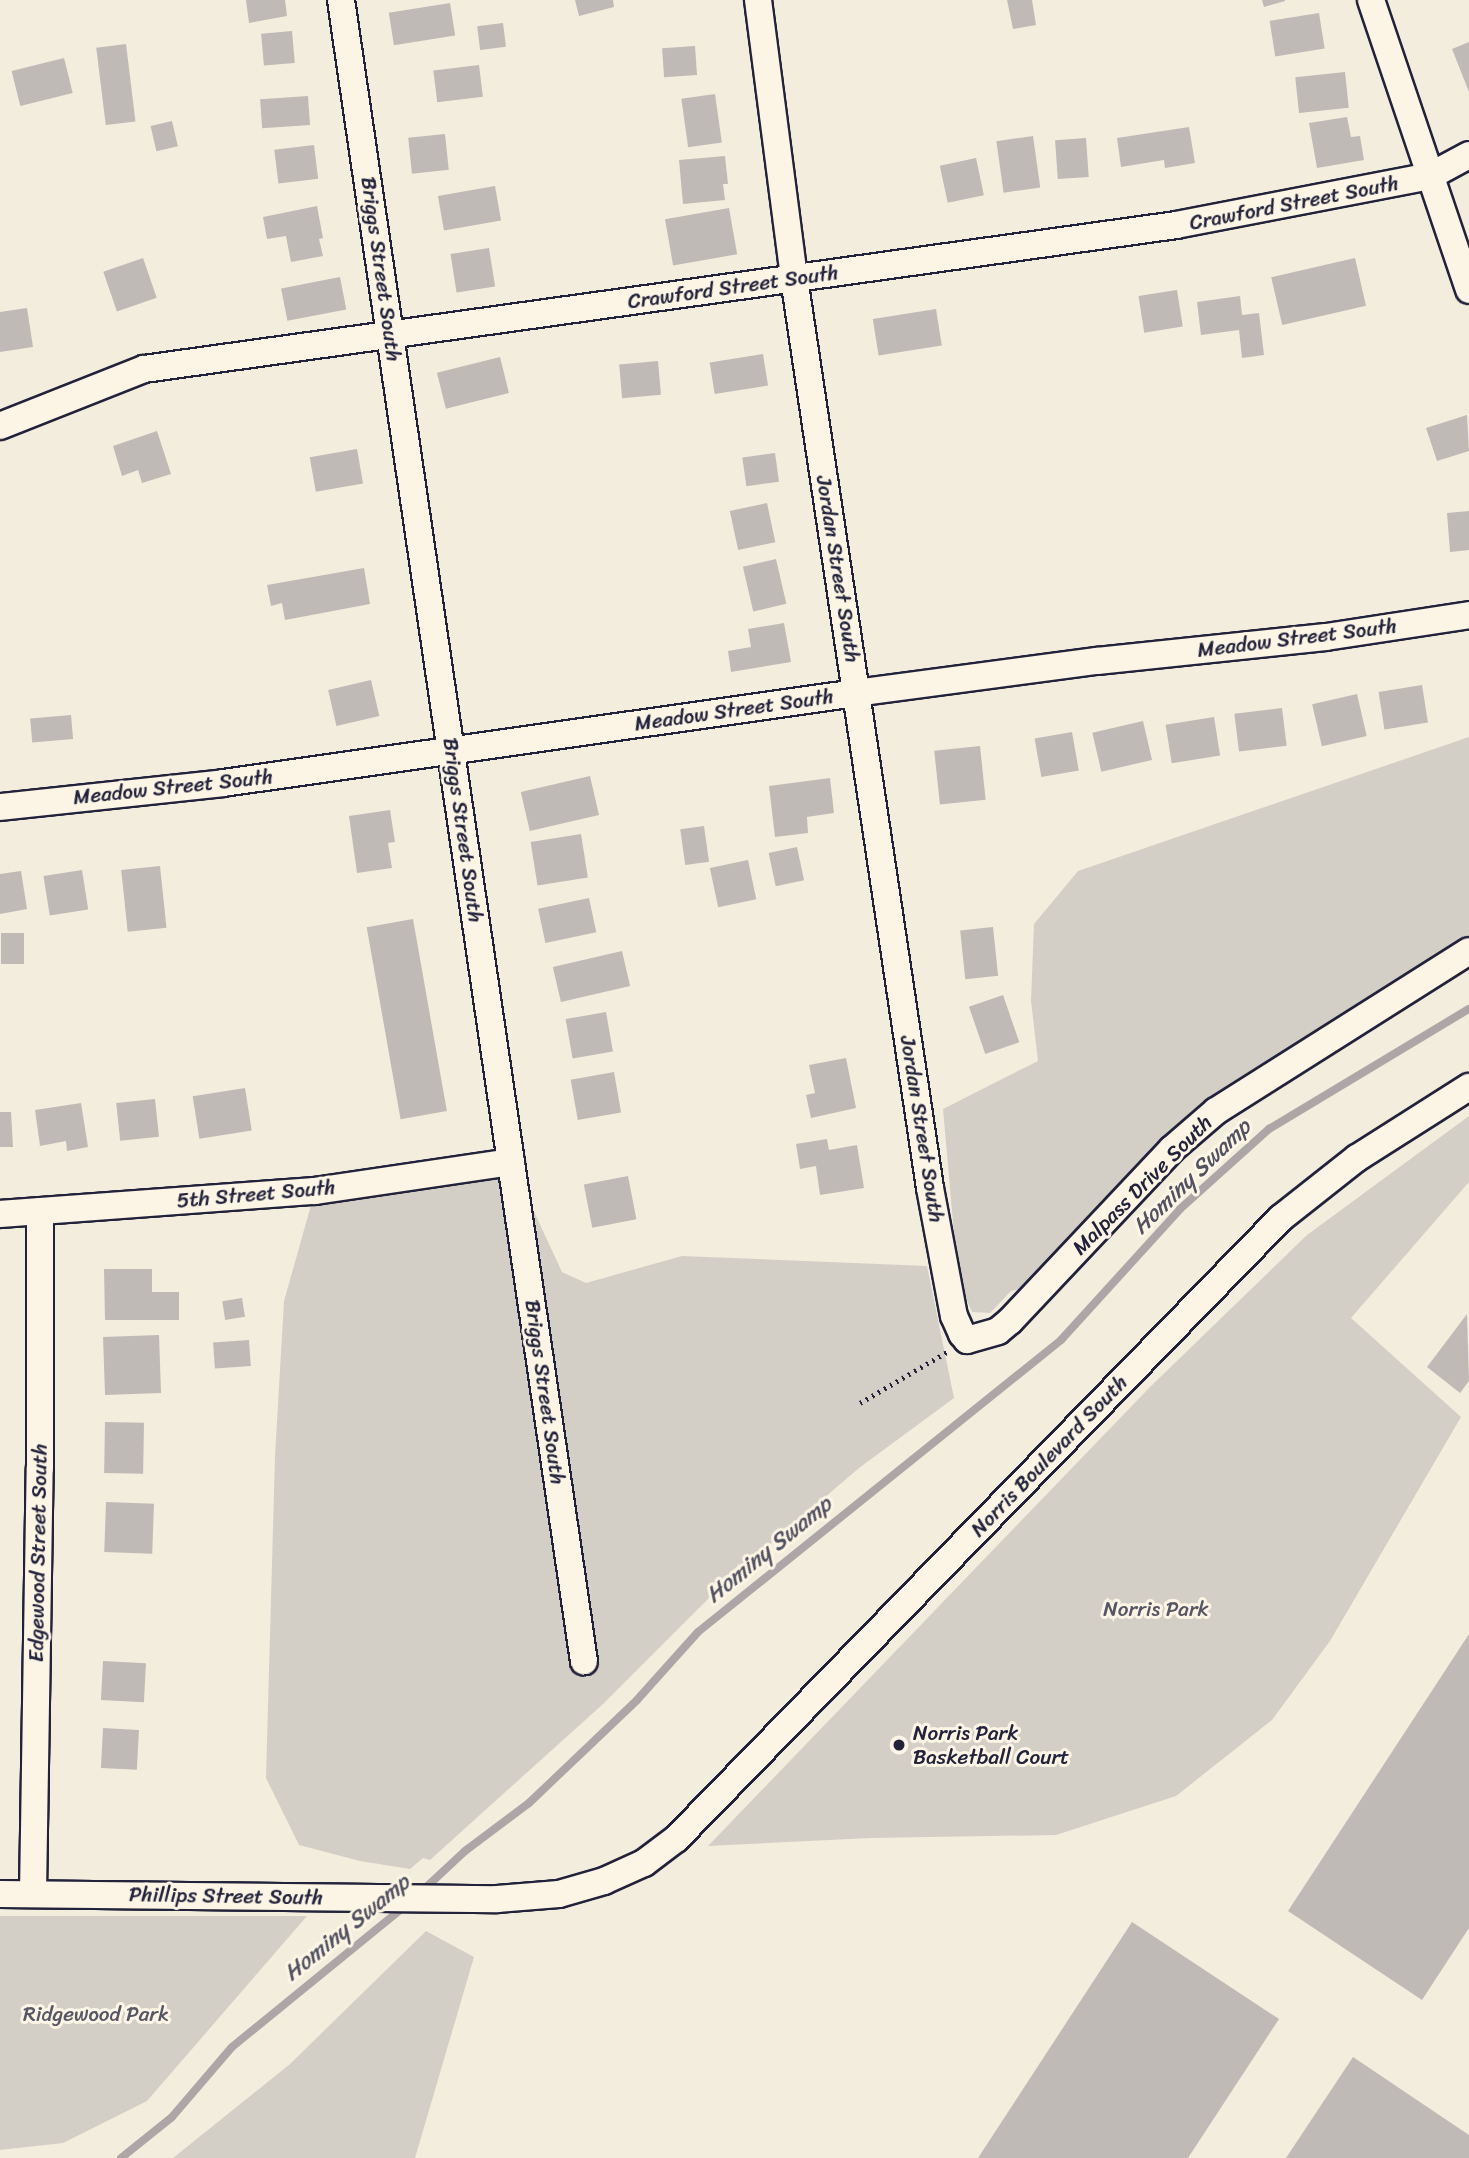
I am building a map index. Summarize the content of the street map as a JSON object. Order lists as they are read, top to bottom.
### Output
{
  "streets": {
    "street": [
      "Crawford Street South",
      "Briggs Street South",
      "Jordan Street South",
      "Meadow Street South",
      "Malpass Drive South",
      "5th Street South",
      "Norris Boulevard South",
      "Edgewood Street South",
      "Phillips Street South"
    ]
  },
  "crossings": [
    ["Crawford Street South", "Briggs Street South"],
    ["Crawford Street South", "Jordan Street South"],
    ["Briggs Street South", "Meadow Street South"],
    ["Briggs Street South", "5th Street South"],
    ["Jordan Street South", "Meadow Street South"],
    ["Jordan Street South", "Malpass Drive South"],
    ["5th Street South", "Edgewood Street South"],
    ["Norris Boulevard South", "Phillips Street South"],
    ["Edgewood Street South", "Phillips Street South"]
  ],
  "water": ["Hominy Swamp"],
  "parks": ["Norris Park", "Ridgewood Park"],
  "places": ["Norris Park Basketball Court"]
}
